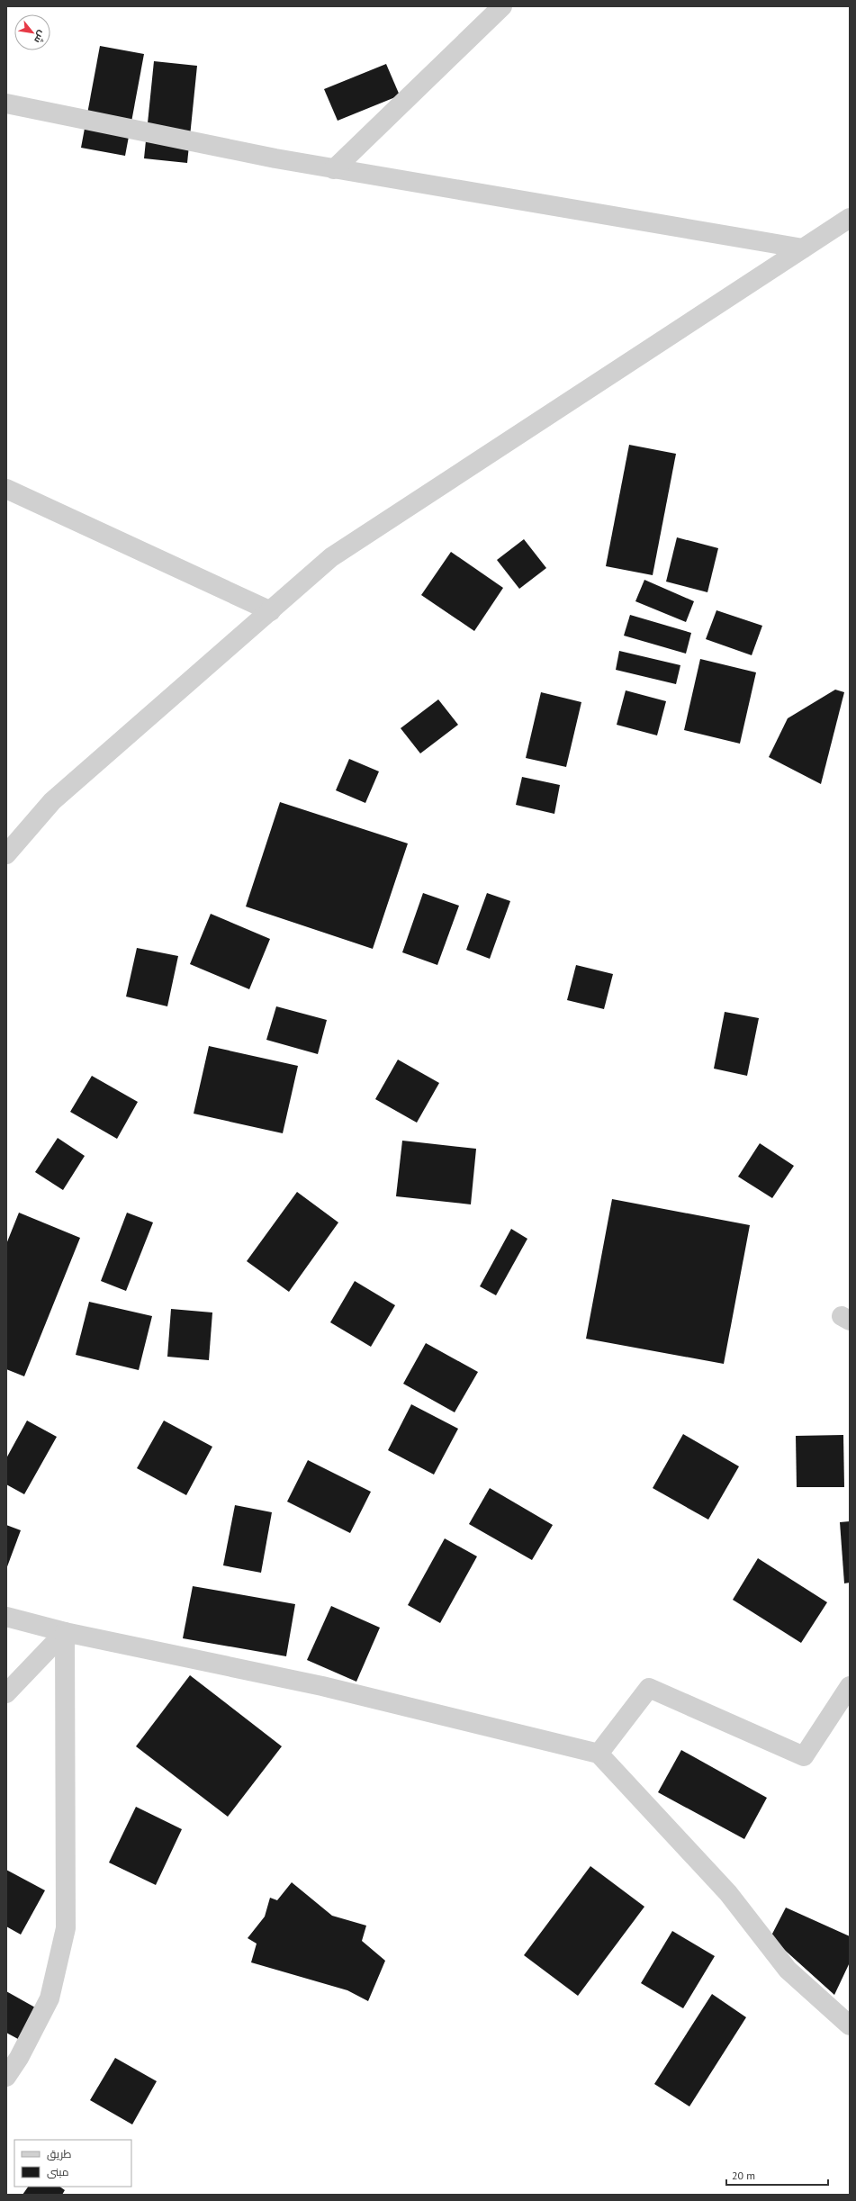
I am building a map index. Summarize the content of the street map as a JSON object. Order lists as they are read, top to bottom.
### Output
{
  "legend": ["طريق", "مبنى"],
  "scale_bar": "20 m",
  "north": "bottom right"
}
